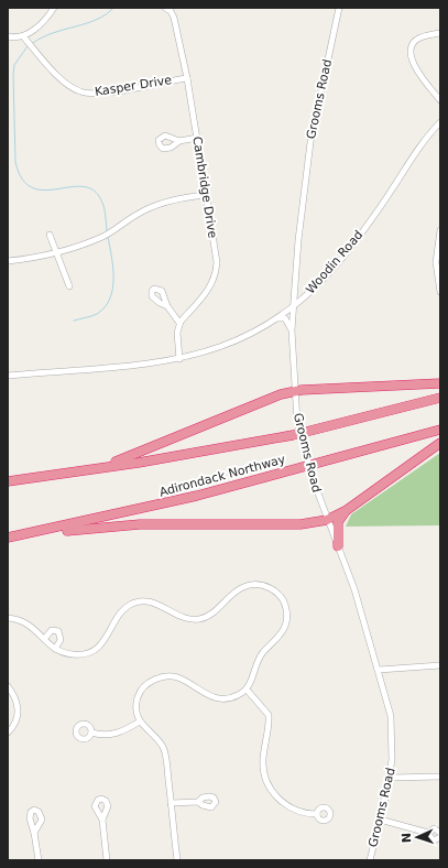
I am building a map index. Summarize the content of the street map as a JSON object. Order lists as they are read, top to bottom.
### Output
{
  "streets": {
    "highway": ["Adirondack Northway"],
    "street": [
      "Kasper Drive",
      "Grooms Road",
      "Cambridge Drive",
      "Woodin Road"
    ]
  },
  "crossings": [
    ["Kasper Drive", "Cambridge Drive"],
    ["Grooms Road", "Woodin Road"]
  ],
  "north": "left"
}
